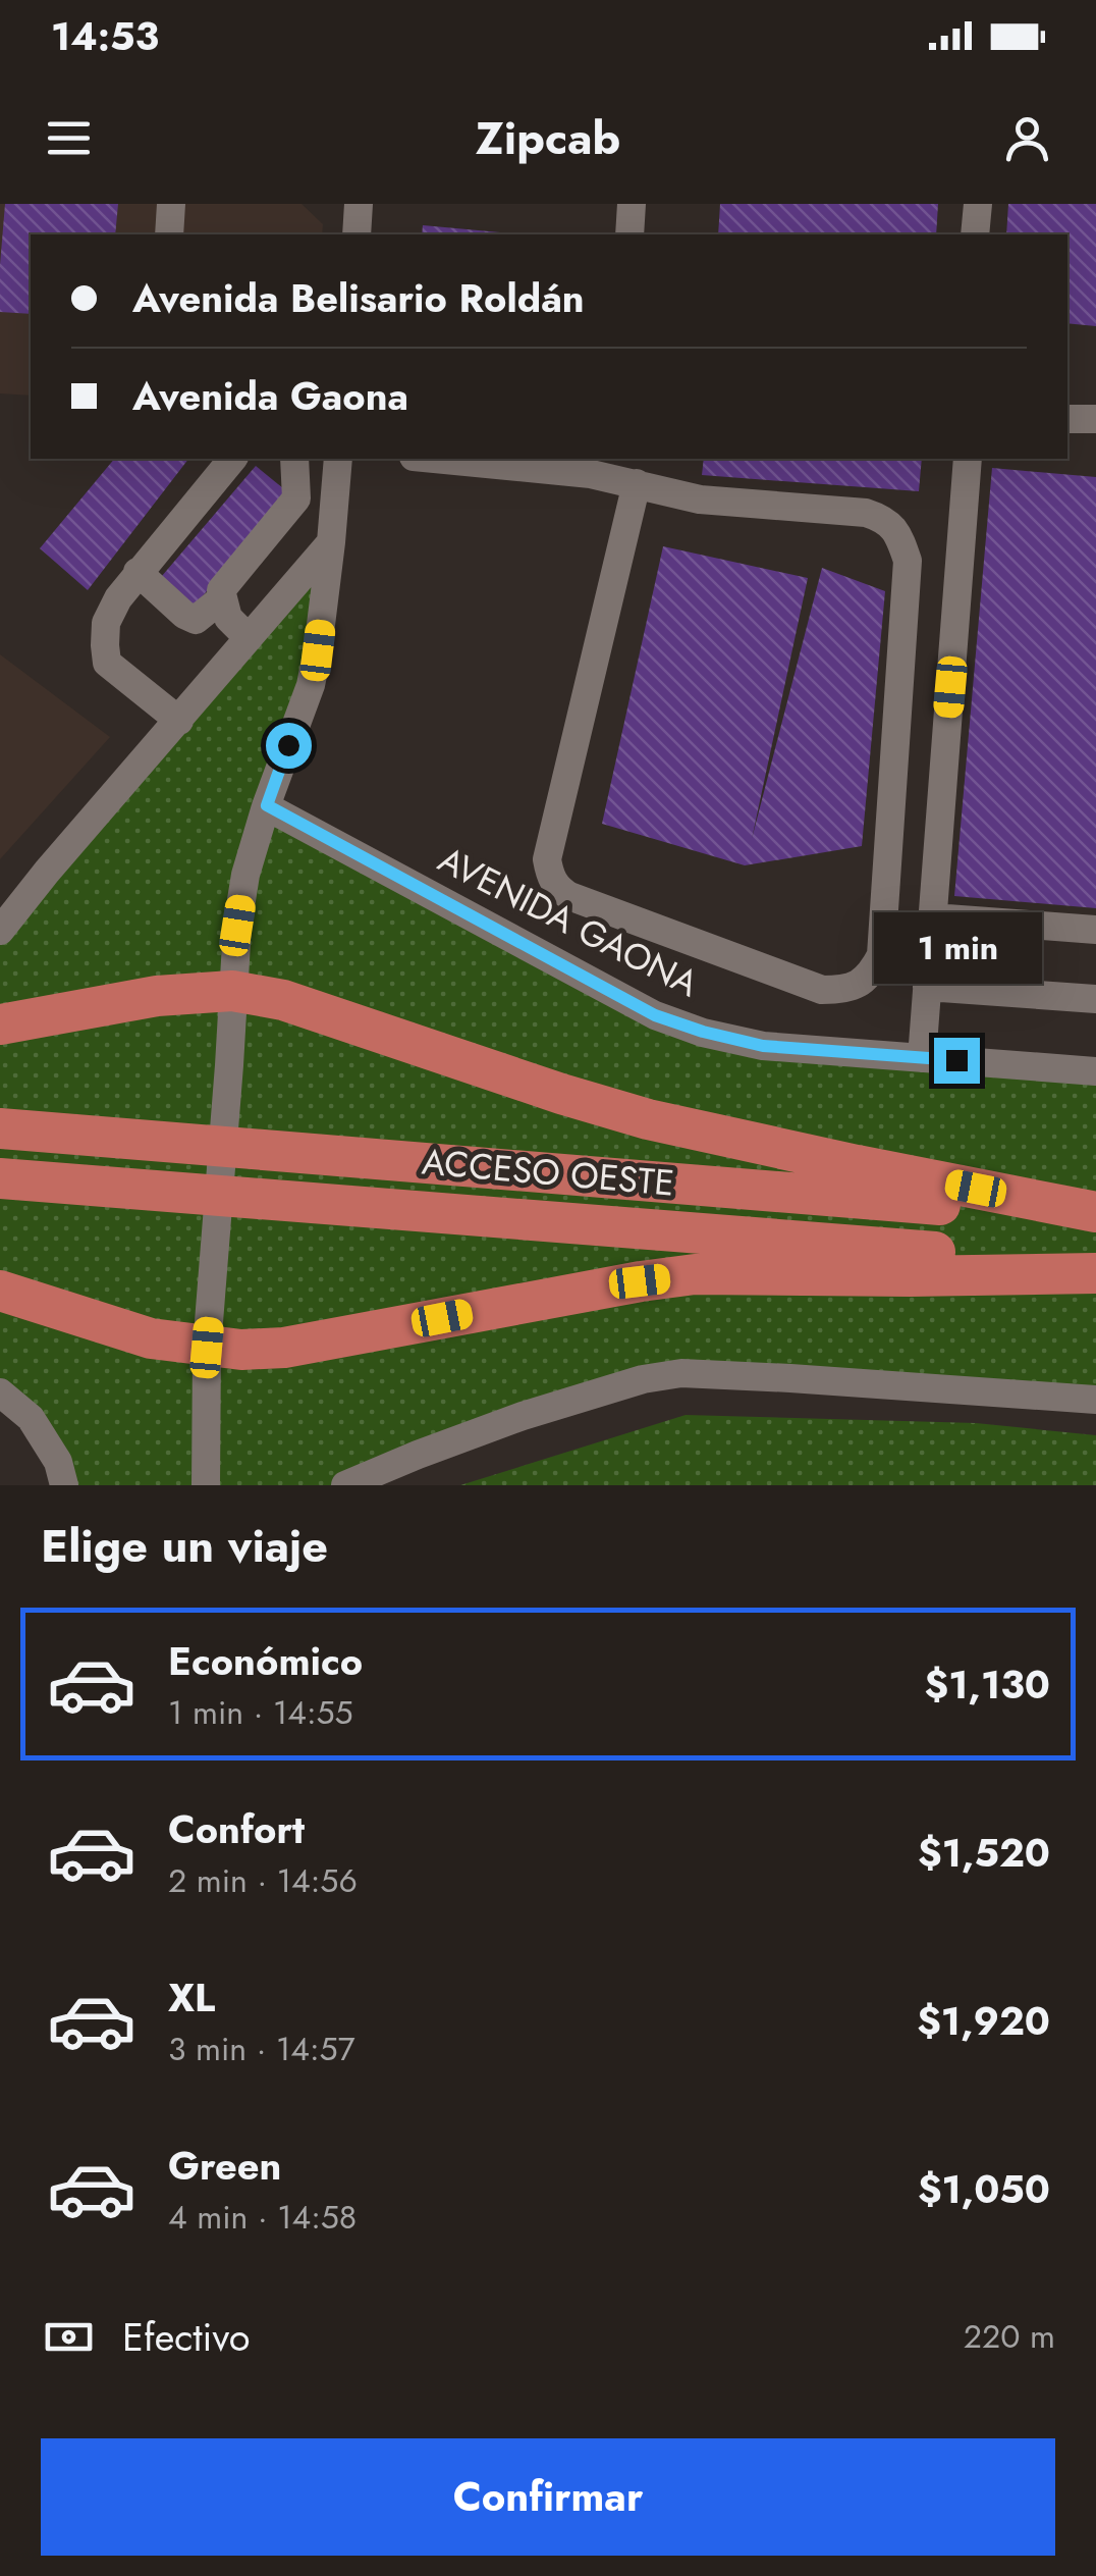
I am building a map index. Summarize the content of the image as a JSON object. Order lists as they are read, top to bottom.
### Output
{
  "streets": {
    "highway": ["ACCESO OESTE"],
    "street": ["AVENIDA GAONA"]
  },
  "page": {
    "status": "14:53",
    "header": "Zipcab",
    "banner": ["Avenida Belisario Roldán", "Avenida Gaona"],
    "bubble": "1 min",
    "heading": "Elige un viaje",
    "list": [
      {
        "name": "Económico",
        "note": "1 min · 14:55",
        "value": "$1,130"
      },
      {
        "name": "Confort",
        "note": "2 min · 14:56",
        "value": "$1,520"
      },
      {
        "name": "XL",
        "note": "3 min · 14:57",
        "value": "$1,920"
      },
      {
        "name": "Green",
        "note": "4 min · 14:58",
        "value": "$1,050"
      }
    ],
    "pay": ["Efectivo", "220 m"],
    "buttons": "Confirmar"
  }
}
